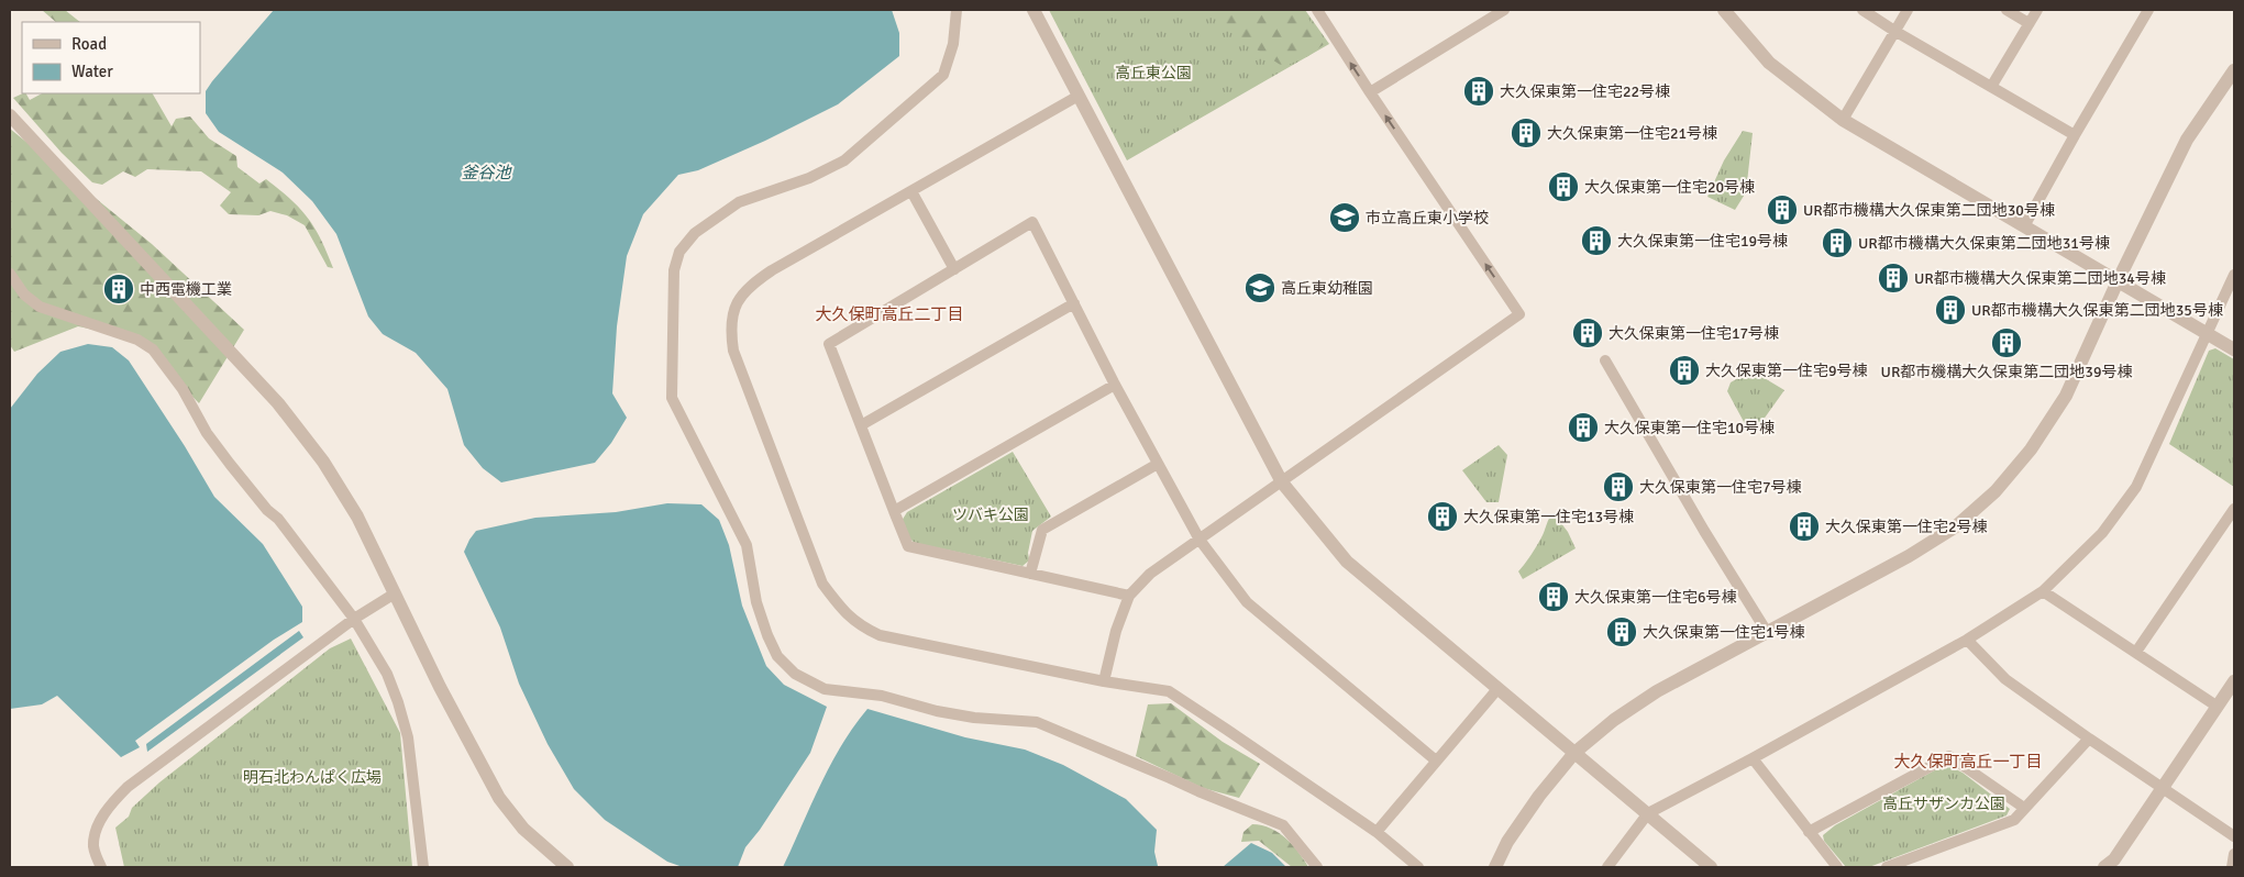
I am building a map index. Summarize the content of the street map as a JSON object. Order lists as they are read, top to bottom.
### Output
{
  "districts": ["大久保町高丘二丁目", "大久保町高丘一丁目"],
  "water": ["釜谷池"],
  "parks": [
    "高丘東公園",
    "ツバキ公園",
    "明石北わんぱく広場",
    "高丘サザンカ公園"
  ],
  "places": {
    "building": [
      "大久保東第一住宅22号棟",
      "大久保東第一住宅21号棟",
      "大久保東第一住宅20号棟",
      "UR都市機構大久保東第二団地30号棟",
      "大久保東第一住宅19号棟",
      "UR都市機構大久保東第二団地31号棟",
      "UR都市機構大久保東第二団地34号棟",
      "中西電機工業",
      "UR都市機構大久保東第二団地35号棟",
      "大久保東第一住宅17号棟",
      "UR都市機構大久保東第二団地39号棟",
      "大久保東第一住宅9号棟",
      "大久保東第一住宅10号棟",
      "大久保東第一住宅7号棟",
      "大久保東第一住宅13号棟",
      "大久保東第一住宅2号棟",
      "大久保東第一住宅6号棟",
      "大久保東第一住宅1号棟"
    ],
    "school or university": ["市立高丘東小学校", "高丘東幼稚園"]
  },
  "legend": ["Road", "Water"]
}
